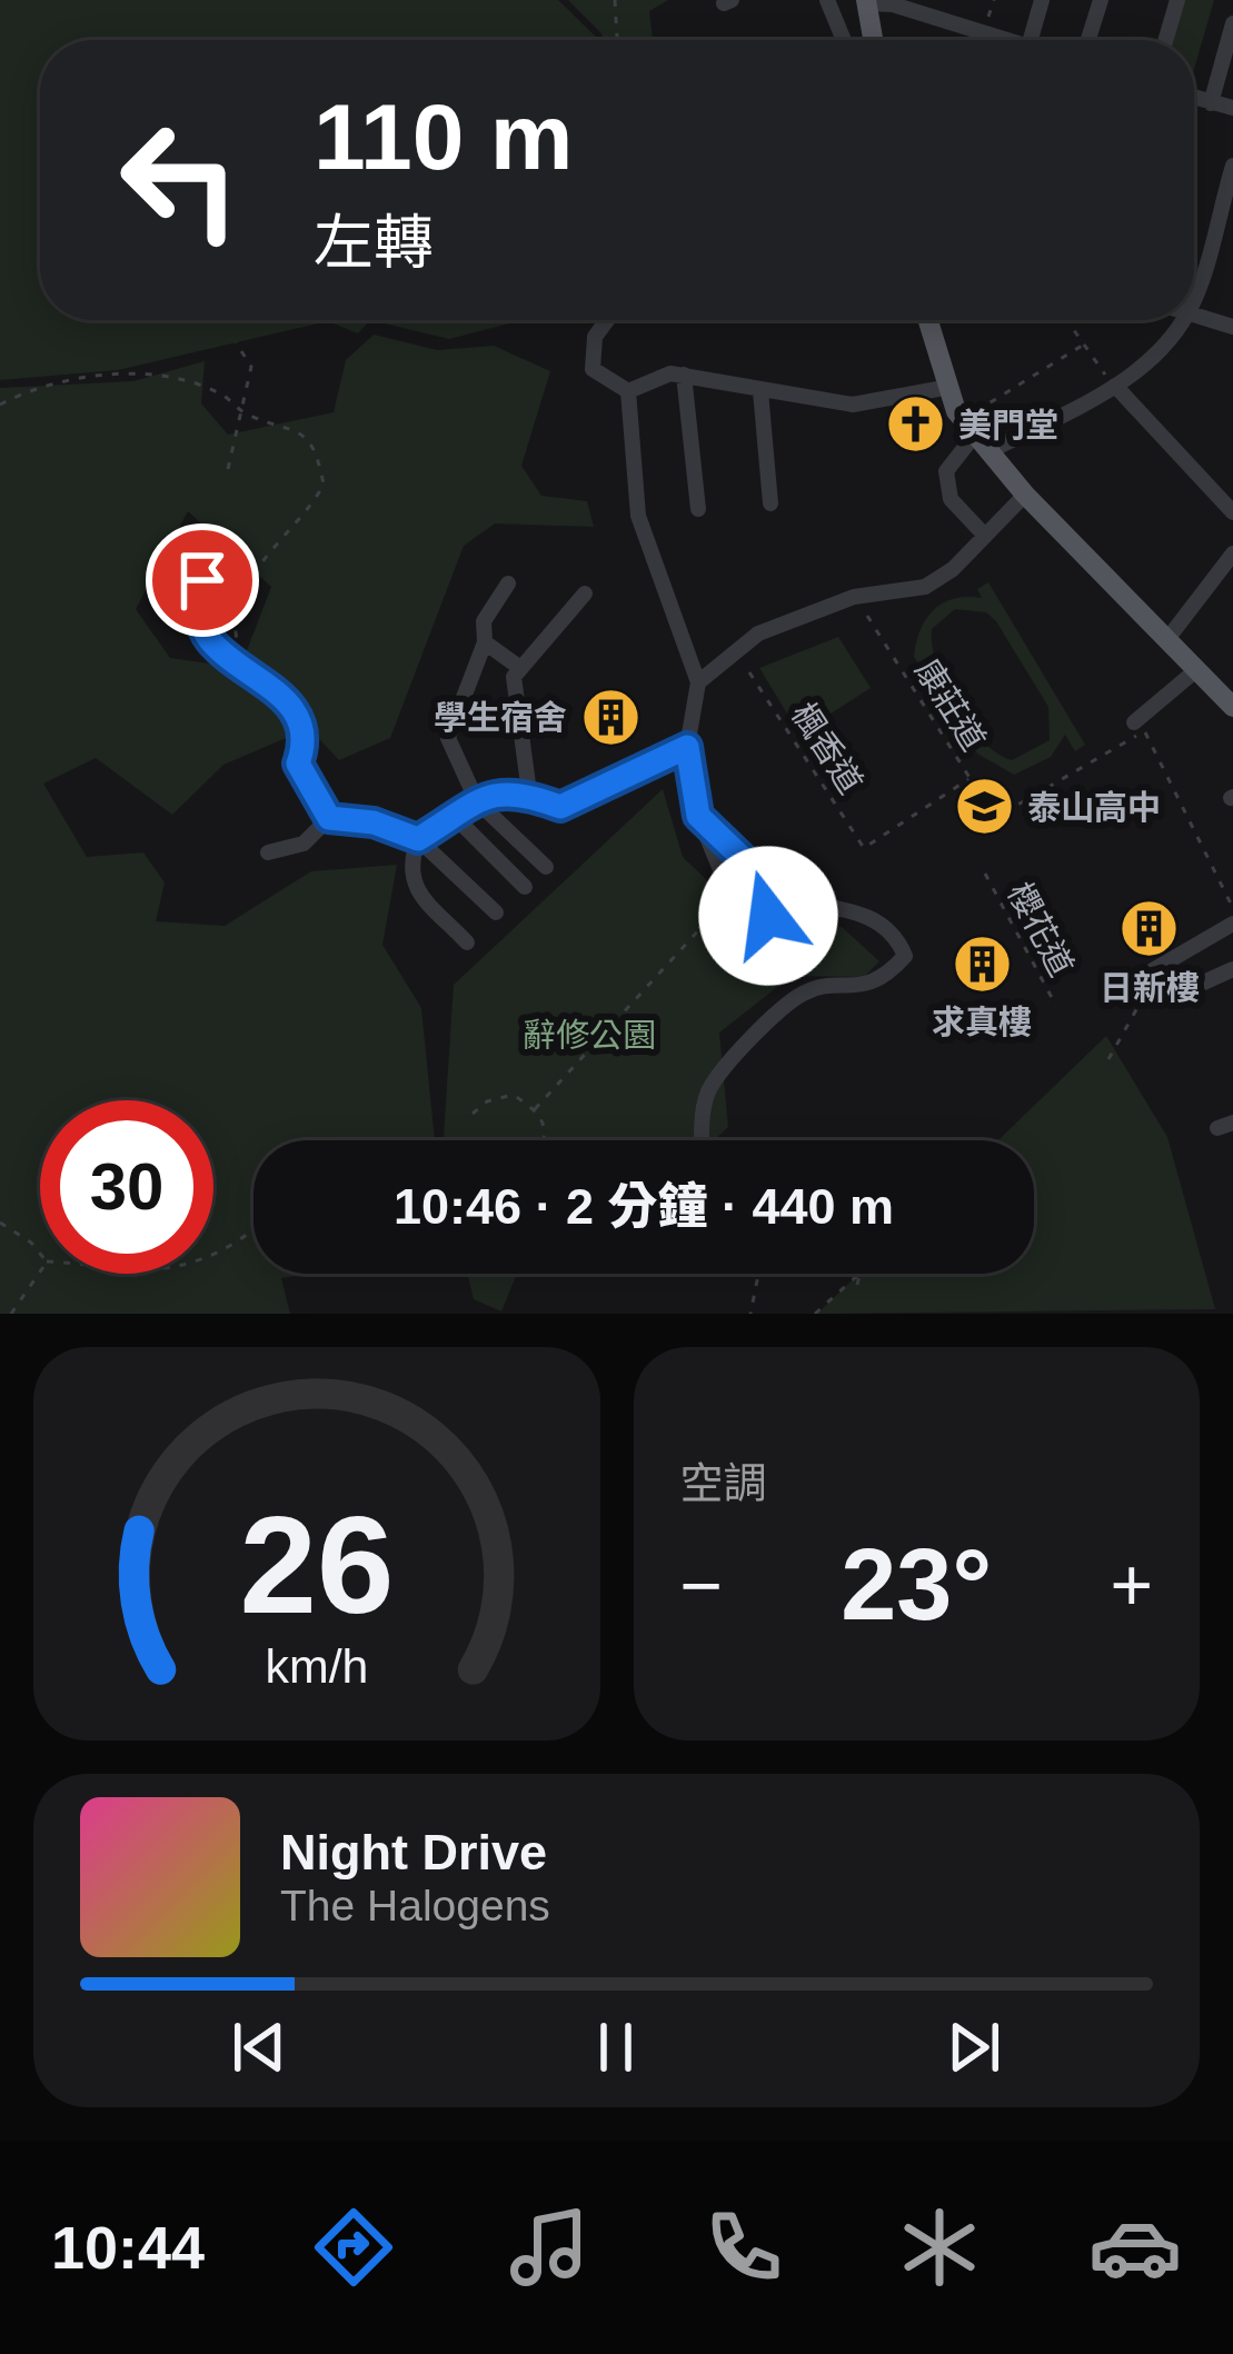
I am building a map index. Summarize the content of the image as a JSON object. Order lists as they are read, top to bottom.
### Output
{
  "streets": {
    "path": ["康莊道", "楓香道", "櫻花道"]
  },
  "crossings": [
    ["康莊道", "楓香道"]
  ],
  "parks": ["辭修公園"],
  "places": {
    "church": ["美門堂"],
    "building": ["學生宿舍", "日新樓", "求真樓"],
    "school or university": ["泰山高中"]
  },
  "page": {
    "turn": ["110 m", "左轉"],
    "limit": "30",
    "trip": "10:46 · 2 分鐘 · 440 m",
    "tile": "空調",
    "heat": ["−", "23°", "+"],
    "song": ["Night Drive", "The Halogens"],
    "tabs": "10:44",
    "gauge": ["26", "km/h"]
  }
}
